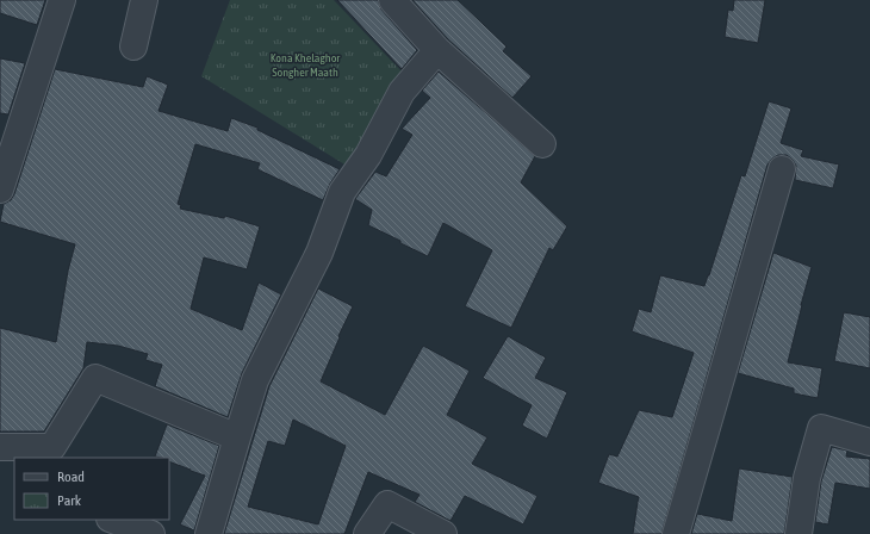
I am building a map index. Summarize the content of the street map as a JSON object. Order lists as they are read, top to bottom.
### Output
{
  "parks": ["Kona Khelaghor Songher Maath"],
  "legend": ["Road", "Park"]
}
